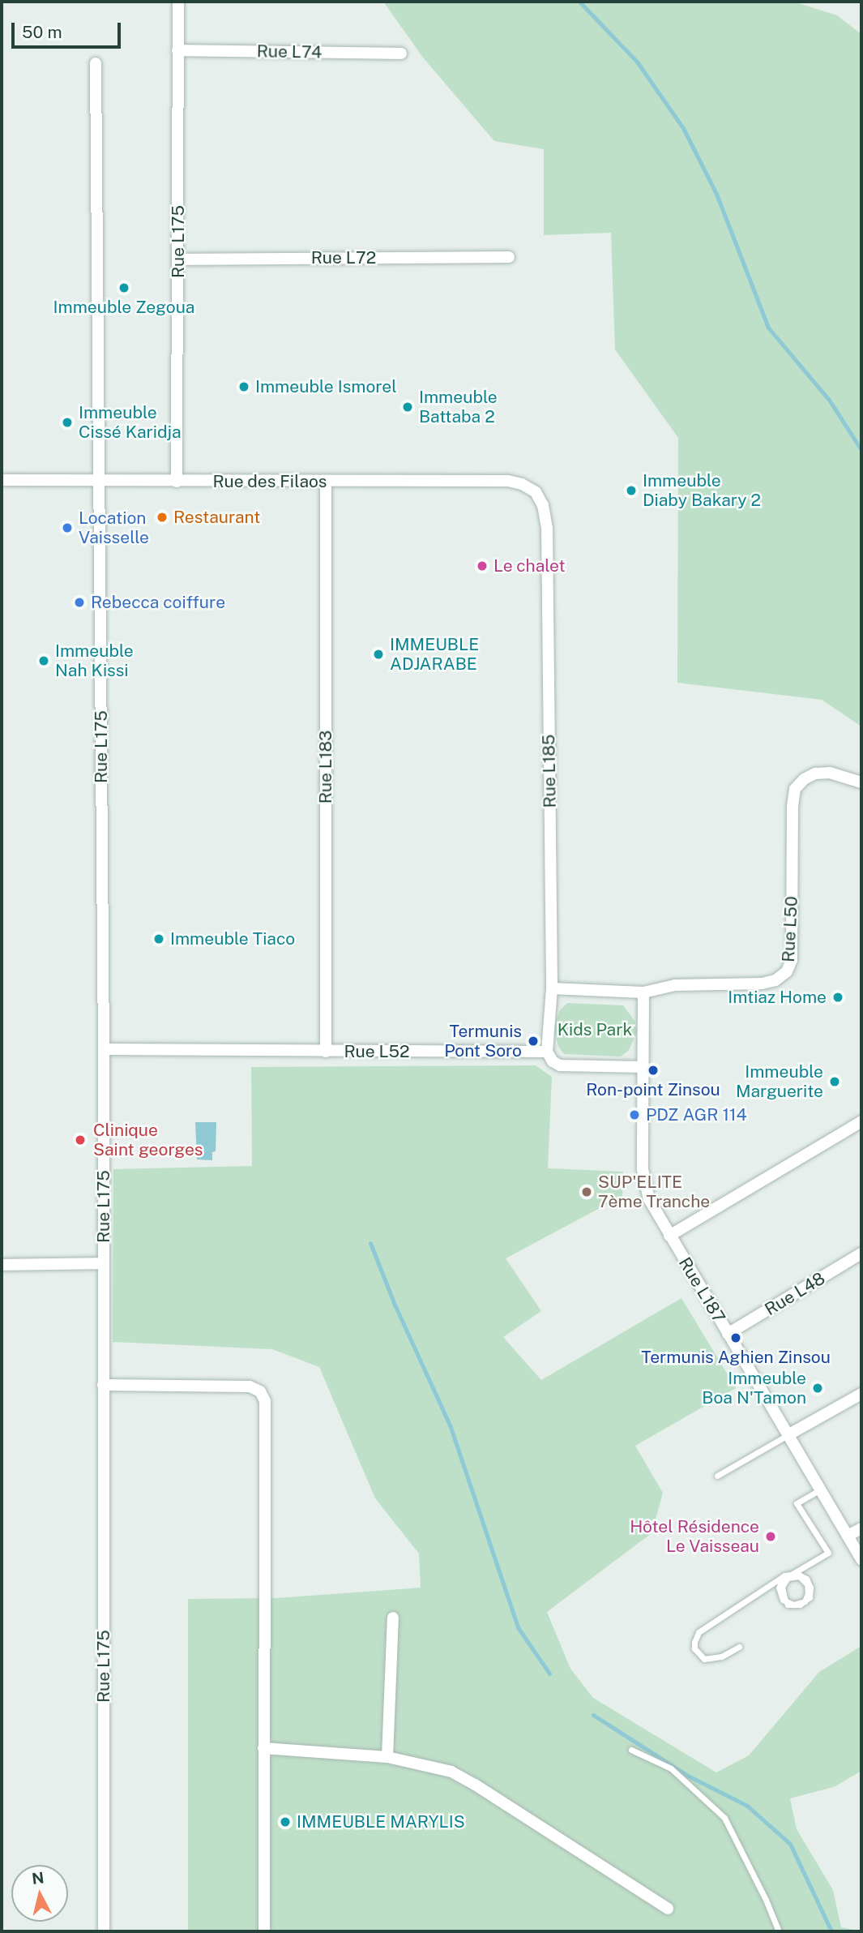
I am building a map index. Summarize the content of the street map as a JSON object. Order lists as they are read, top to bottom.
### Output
{
  "streets": {
    "street": [
      "Rue L74",
      "Rue L175",
      "Rue L72",
      "Rue des Filaos",
      "Rue L183",
      "Rue L185",
      "Rue L50",
      "Rue L52",
      "Rue L187",
      "Rue L48"
    ]
  },
  "crossings": [
    ["Rue L74", "Rue L175"],
    ["Rue L175", "Rue L72"],
    ["Rue L175", "Rue des Filaos"],
    ["Rue L175", "Rue L52"],
    ["Rue des Filaos", "Rue L183"],
    ["Rue des Filaos", "Rue L185"],
    ["Rue L183", "Rue L52"],
    ["Rue L185", "Rue L50"],
    ["Rue L185", "Rue L52"],
    ["Rue L50", "Rue L187"],
    ["Rue L187", "Rue L48"]
  ],
  "parks": ["Kids Park"],
  "places": [
    "Immeuble Zegoua",
    "Immeuble Ismorel",
    "Immeuble Battaba 2",
    "Immeuble Cissé Karidja",
    "Immeuble Diaby Bakary 2",
    "Restaurant",
    "Location Vaisselle",
    "Le chalet",
    "Rebecca coiffure",
    "IMMEUBLE ADJARABE",
    "Immeuble Nah Kissi",
    "Immeuble Tiaco",
    "Imtiaz Home",
    "Termunis Pont Soro",
    "Ron-point Zinsou",
    "Immeuble Marguerite",
    "PDZ AGR 114",
    "Clinique Saint georges",
    "SUP'ELITE 7ème Tranche",
    "Termunis Aghien Zinsou",
    "Immeuble Boa N'Tamon",
    "Hôtel Résidence Le Vaisseau",
    "IMMEUBLE MARYLIS"
  ],
  "scale_bar": "50 m",
  "north": "top"
}
